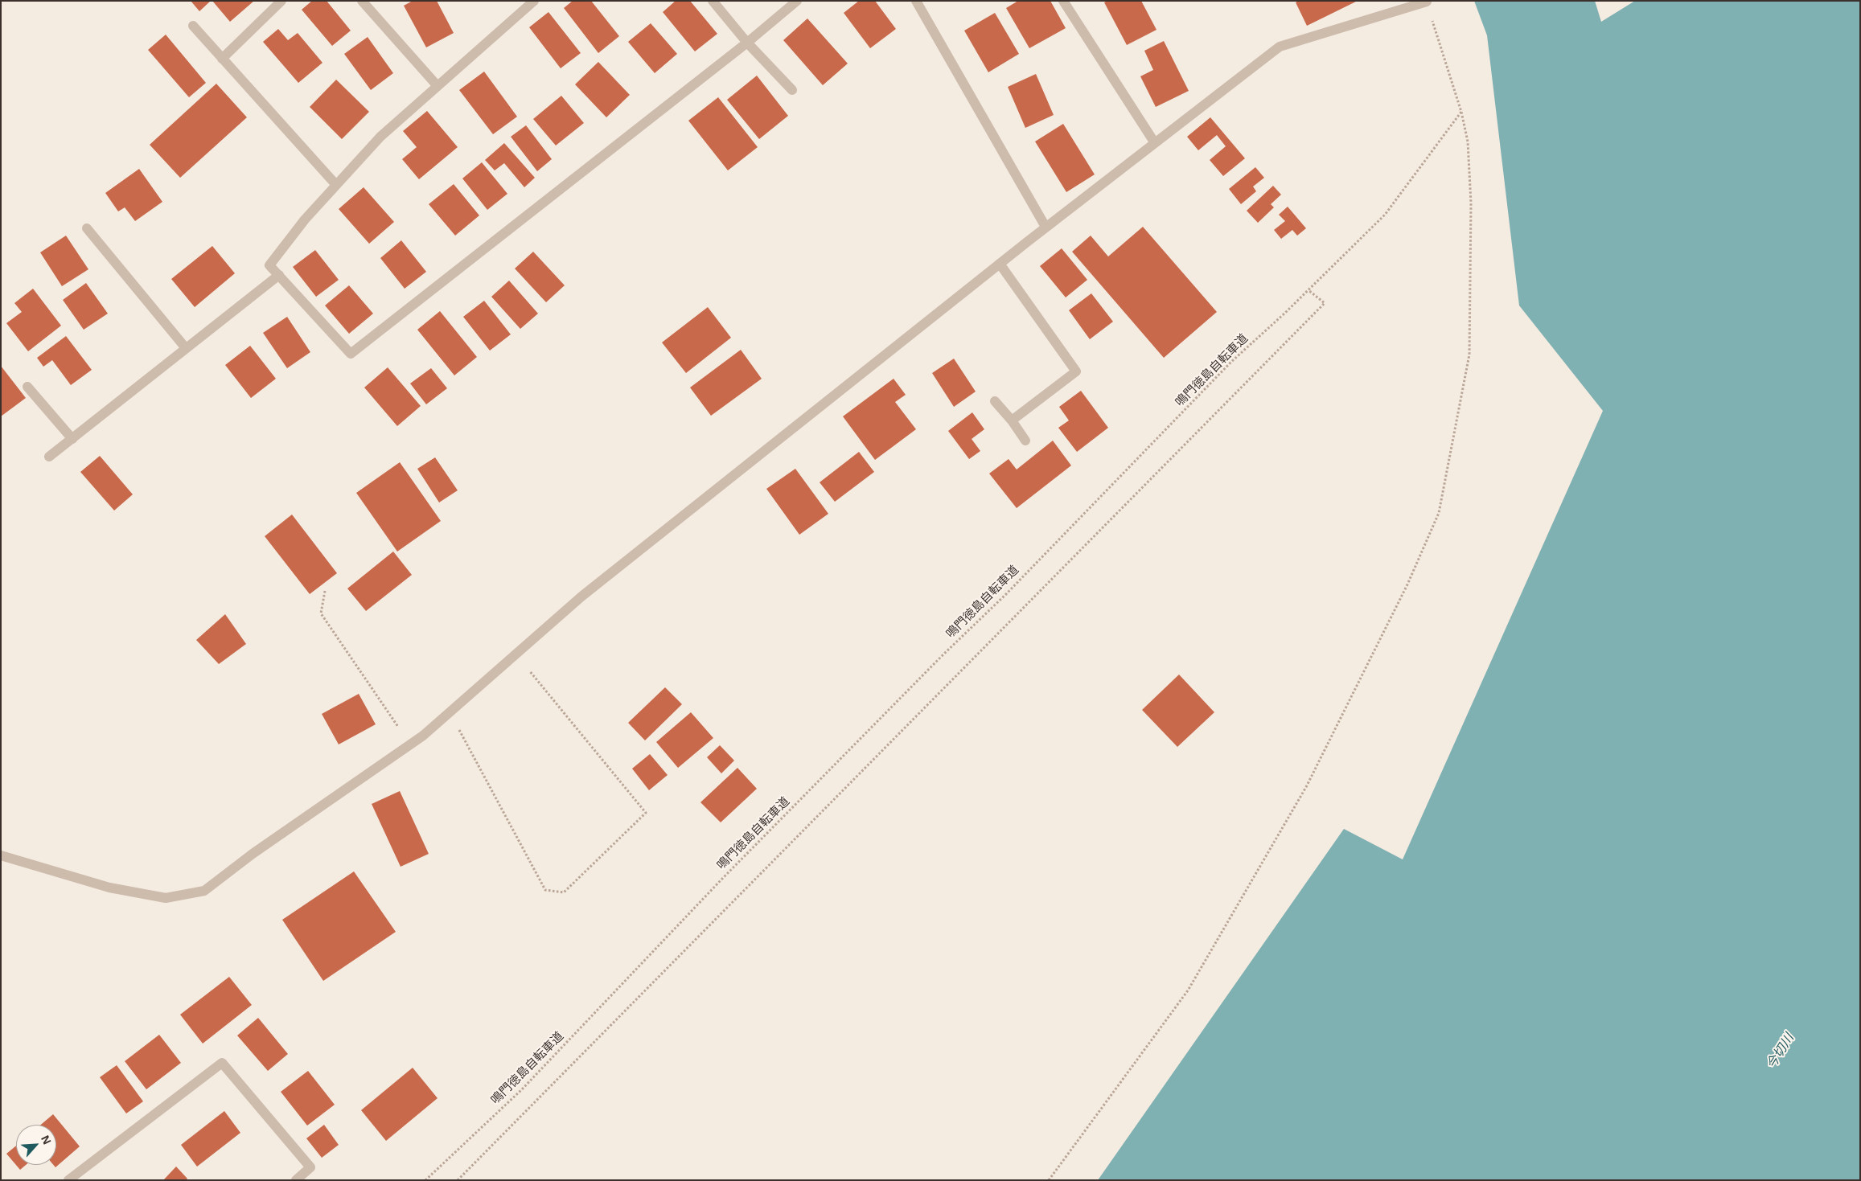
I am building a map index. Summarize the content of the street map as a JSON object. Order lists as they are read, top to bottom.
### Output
{
  "streets": {
    "path": ["鳴門徳島自転車道"]
  },
  "water": ["今切川"],
  "north": "top right"
}
